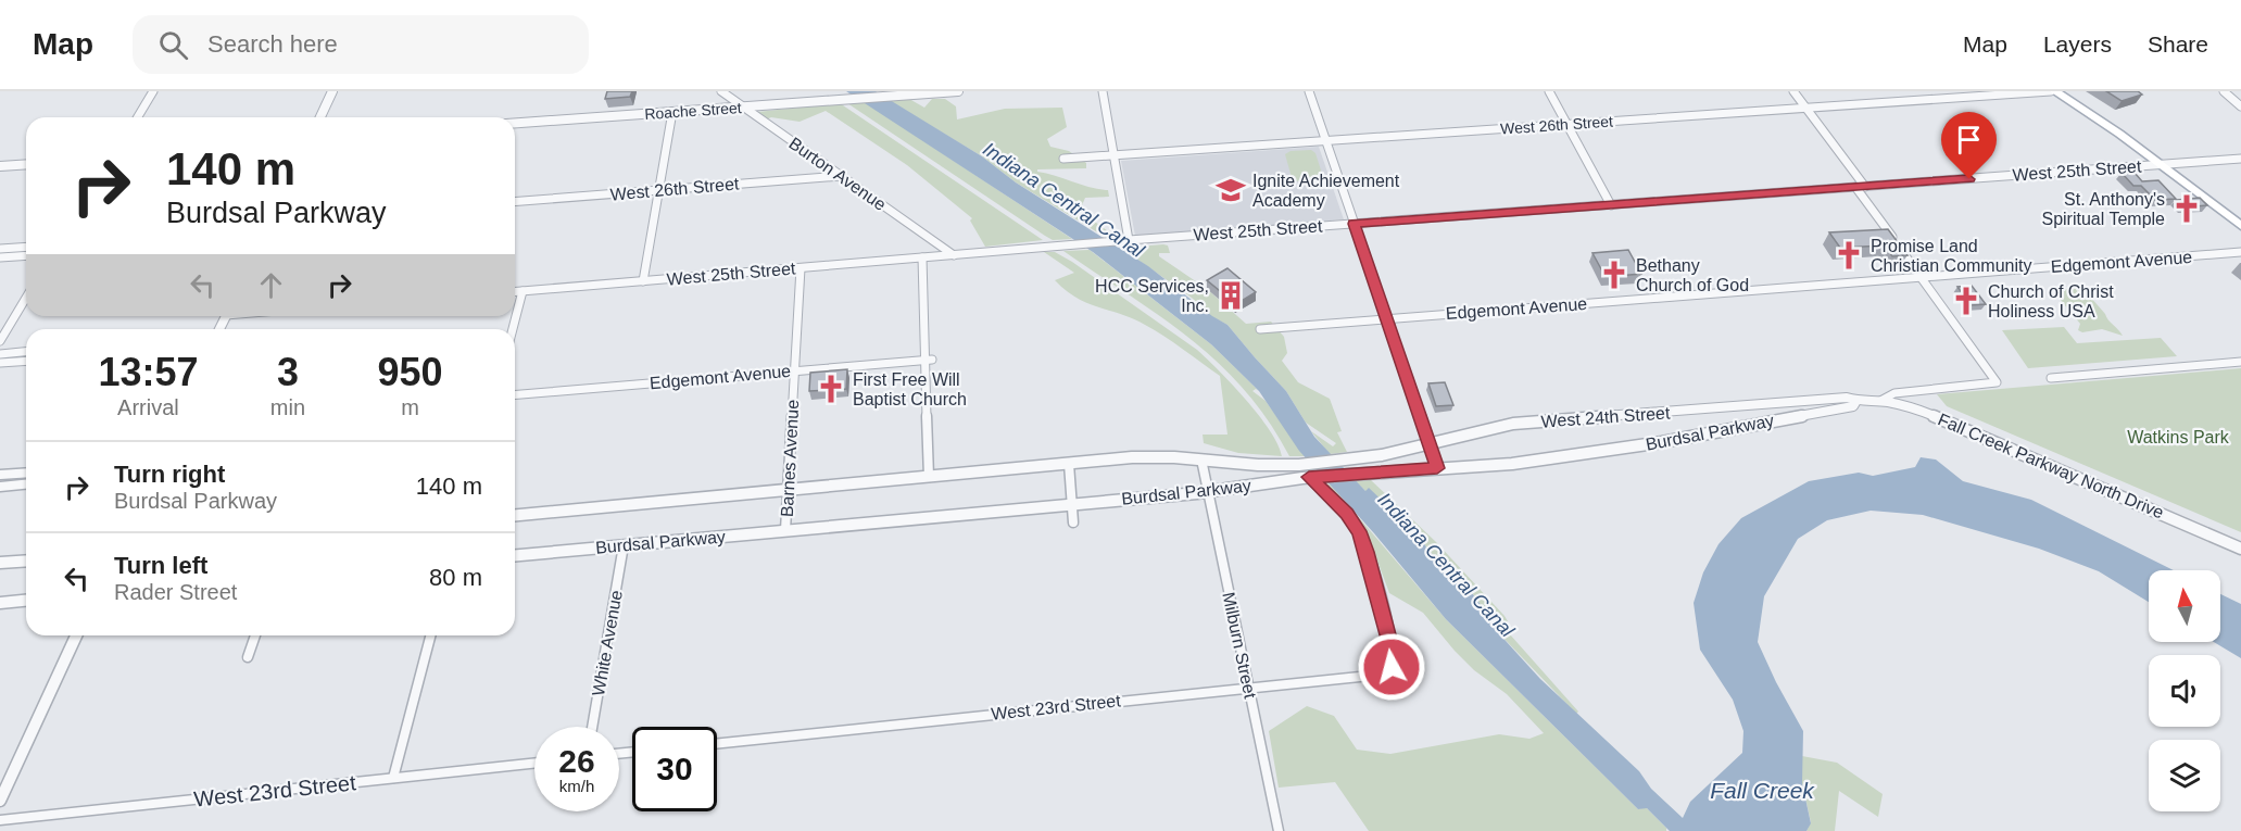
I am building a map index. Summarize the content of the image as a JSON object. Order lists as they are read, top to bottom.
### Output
{
  "streets": {
    "street": [
      "Roache Street",
      "West 26th Street",
      "West 25th Street",
      "Burton Avenue",
      "Edgemont Avenue",
      "West 24th Street",
      "Burdsal Parkway",
      "Barnes Avenue",
      "Fall Creek Parkway North Drive",
      "White Avenue",
      "Milburn Street",
      "West 23rd Street"
    ]
  },
  "crossings": [
    ["Roache Street", "Burton Avenue"],
    ["West 26th Street", "Burton Avenue"],
    ["West 25th Street", "Burton Avenue"],
    ["West 25th Street", "Barnes Avenue"],
    ["Edgemont Avenue", "Barnes Avenue"],
    ["West 24th Street", "Burdsal Parkway"],
    ["West 24th Street", "Fall Creek Parkway North Drive"],
    ["Burdsal Parkway", "Barnes Avenue"],
    ["Burdsal Parkway", "Fall Creek Parkway North Drive"],
    ["Burdsal Parkway", "White Avenue"],
    ["Burdsal Parkway", "Milburn Street"],
    ["Milburn Street", "West 23rd Street"]
  ],
  "water": ["Indiana Central Canal", "Fall Creek"],
  "parks": ["Watkins Park"],
  "places": {
    "school or university": ["Ignite Achievement Academy"],
    "church": [
      "St. Anthony's Spiritual Temple",
      "Promise Land Christian Community",
      "Bethany Church of God",
      "Church of Christ Holiness USA",
      "First Free Will Baptist Church"
    ],
    "building": ["HCC Services, Inc."]
  },
  "north": "top",
  "page": {
    "header": "Map",
    "search": "Search here",
    "nav": ["Map", "Layers", "Share"],
    "turn": ["140 m", "Burdsal Parkway"],
    "eta": [
      "13:57",
      "Arrival",
      "3",
      "min",
      "950",
      "m"
    ],
    "list": [
      {
        "name": "Turn right",
        "note": "Burdsal Parkway",
        "value": "140 m"
      },
      {
        "name": "Turn left",
        "note": "Rader Street",
        "value": "80 m"
      }
    ],
    "speed": "26 km/h",
    "limit": "30"
  }
}
